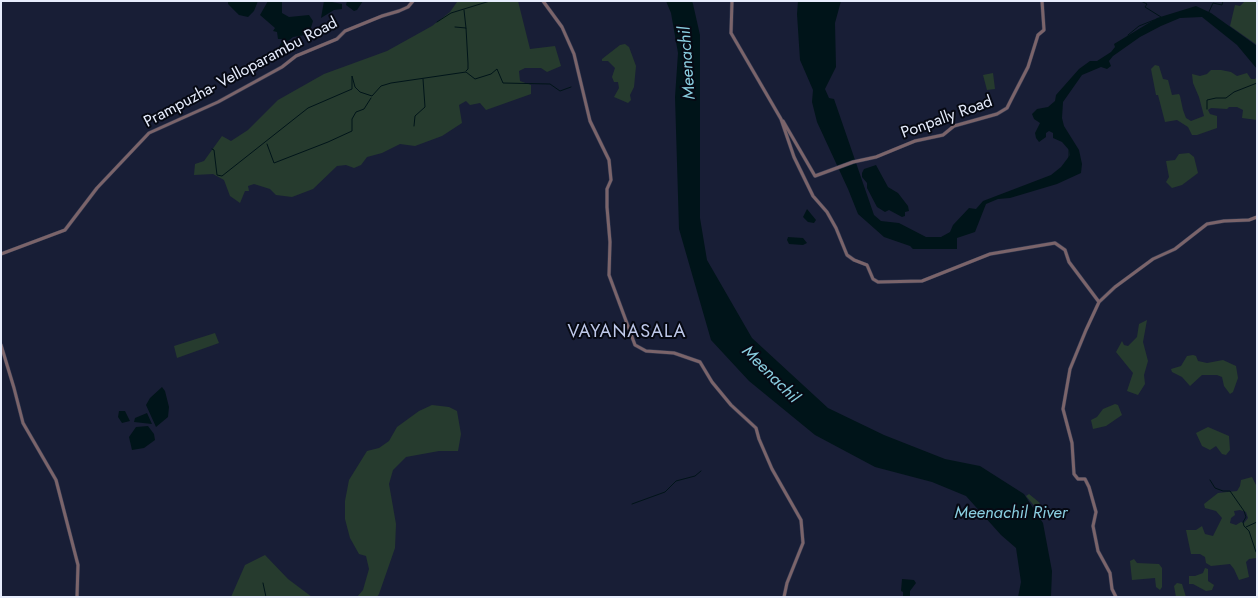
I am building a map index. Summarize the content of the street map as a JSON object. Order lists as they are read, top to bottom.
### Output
{
  "streets": {
    "main road": ["Prampuzha- Velloparambu Road", "Ponpally Road"]
  },
  "districts": ["VAYANASALA"],
  "water": ["Meenachil", "Meenachil River"]
}
